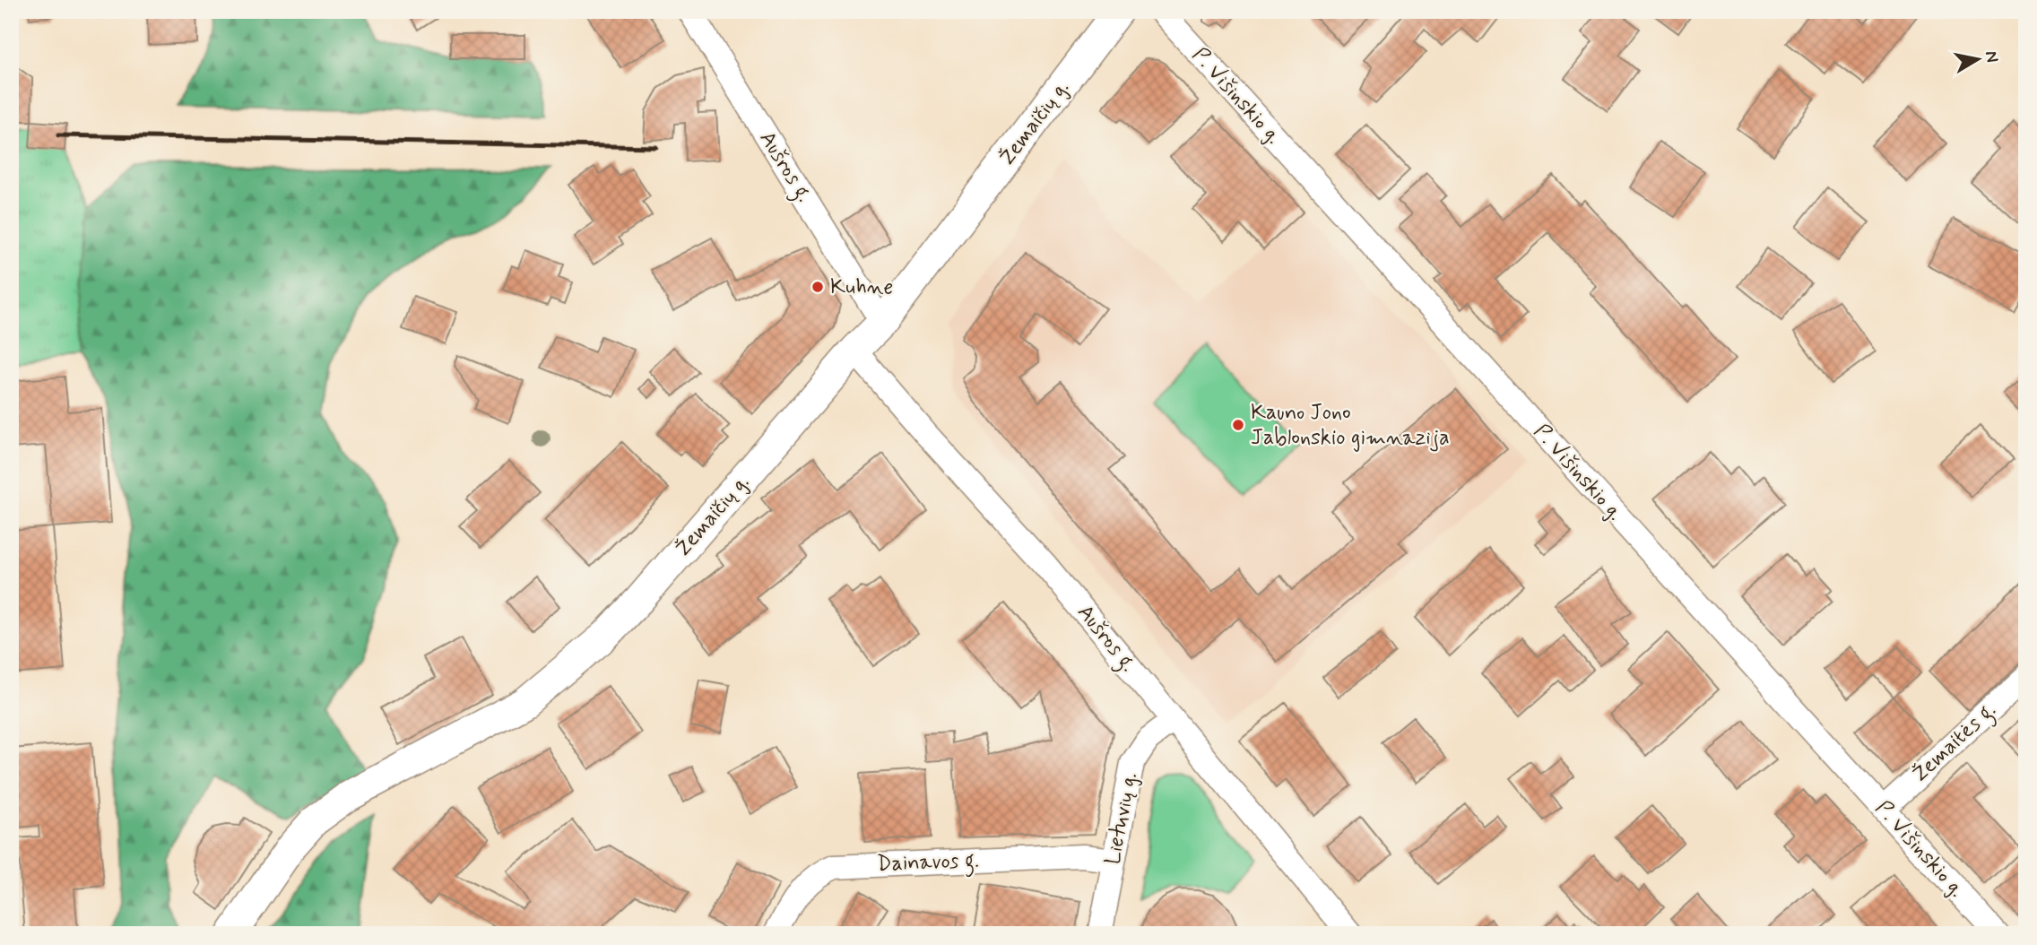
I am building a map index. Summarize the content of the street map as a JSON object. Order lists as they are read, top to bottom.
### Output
{
  "streets": {
    "street": [
      "P. Višinskio g.",
      "Žemaičių g.",
      "Aušros g.",
      "Žemaitės g.",
      "Lietuvių g.",
      "Dainavos g."
    ]
  },
  "crossings": [
    ["P. Višinskio g.", "Žemaitės g."],
    ["Žemaičių g.", "Aušros g."],
    ["Aušros g.", "Lietuvių g."],
    ["Lietuvių g.", "Dainavos g."]
  ],
  "places": ["Kuhne", "Kauno Jono Jablonskio gimnazija"],
  "north": "right"
}
